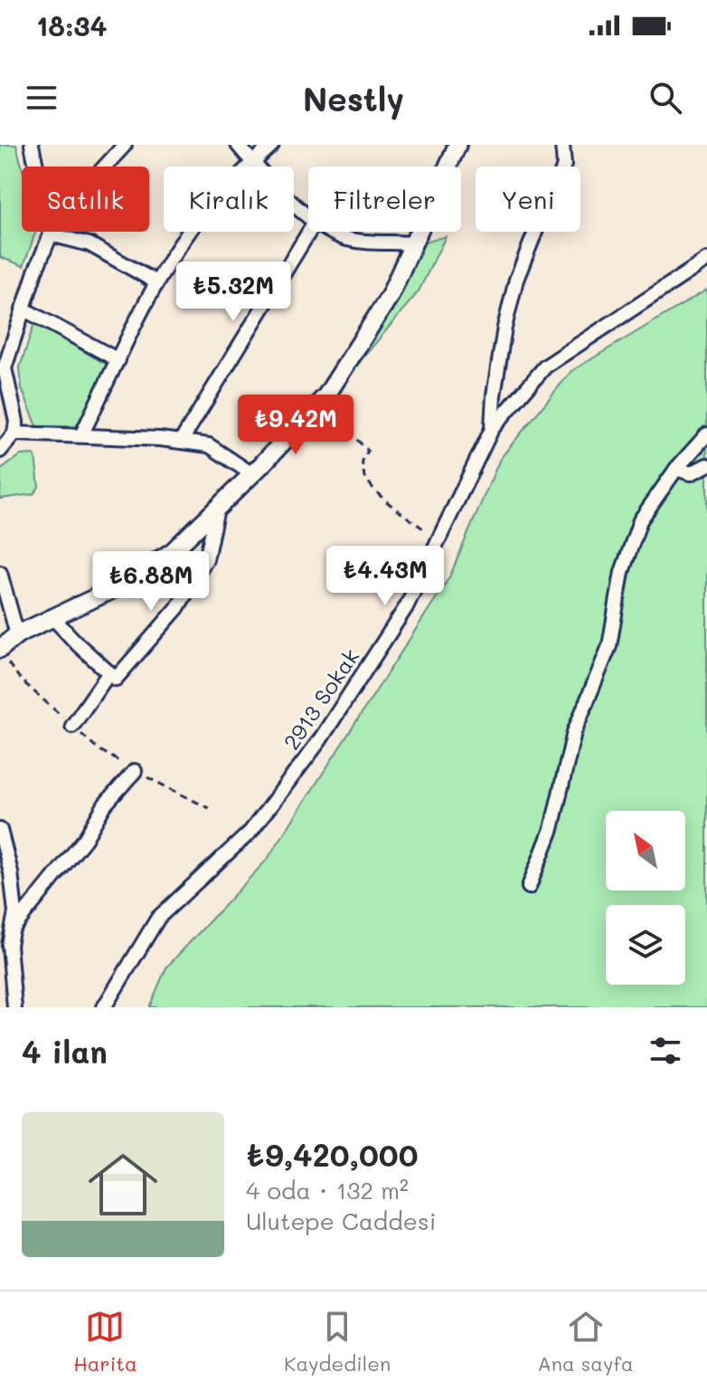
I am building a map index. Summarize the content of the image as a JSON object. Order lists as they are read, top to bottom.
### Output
{
  "streets": {
    "street": ["2913 Sokak"]
  },
  "north": "top left",
  "page": {
    "status": "18:34",
    "header": "Nestly",
    "chip": [
      "Satılık",
      "Kiralık",
      "Filtreler",
      "Yeni"
    ],
    "price": [
      "₺5.32M",
      "₺9.42M",
      "₺4.43M",
      "₺6.88M"
    ],
    "heading": "4 ilan",
    "list": [
      {
        "name": "₺9,420,000",
        "note": "4 oda · 132 m² · Ulutepe Caddesi"
      }
    ],
    "tabs": ["Harita", "Kaydedilen", "Ana sayfa"]
  }
}
